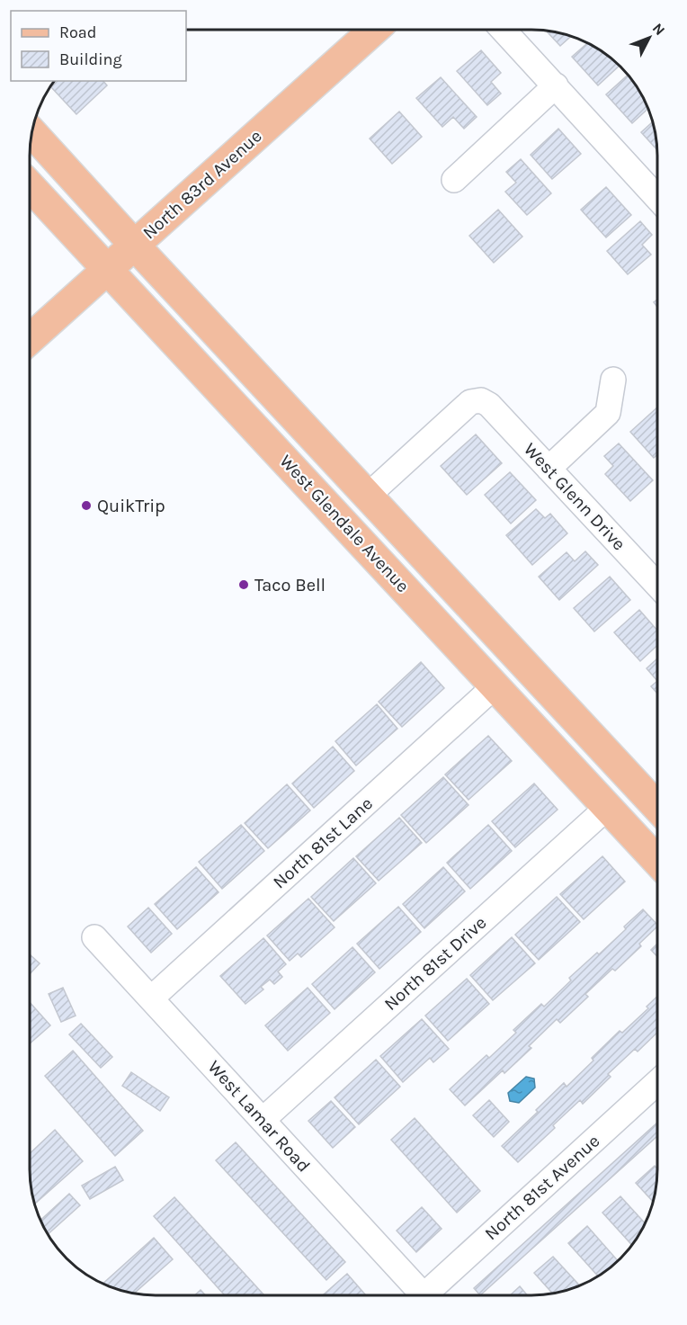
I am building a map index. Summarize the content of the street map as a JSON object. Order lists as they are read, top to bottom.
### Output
{
  "streets": {
    "main road": ["North 83rd Avenue", "West Glendale Avenue"],
    "street": [
      "West Glenn Drive",
      "North 81st Lane",
      "North 81st Drive",
      "West Lamar Road",
      "North 81st Avenue"
    ]
  },
  "crossings": [
    ["North 83rd Avenue", "West Glendale Avenue"],
    ["West Glenn Drive", "West Glendale Avenue"],
    ["West Glendale Avenue", "North 81st Lane"],
    ["West Glendale Avenue", "North 81st Drive"],
    ["North 81st Lane", "West Lamar Road"],
    ["North 81st Drive", "West Lamar Road"]
  ],
  "places": ["QuikTrip", "Taco Bell"],
  "legend": ["Road", "Building"],
  "north": "top right"
}
